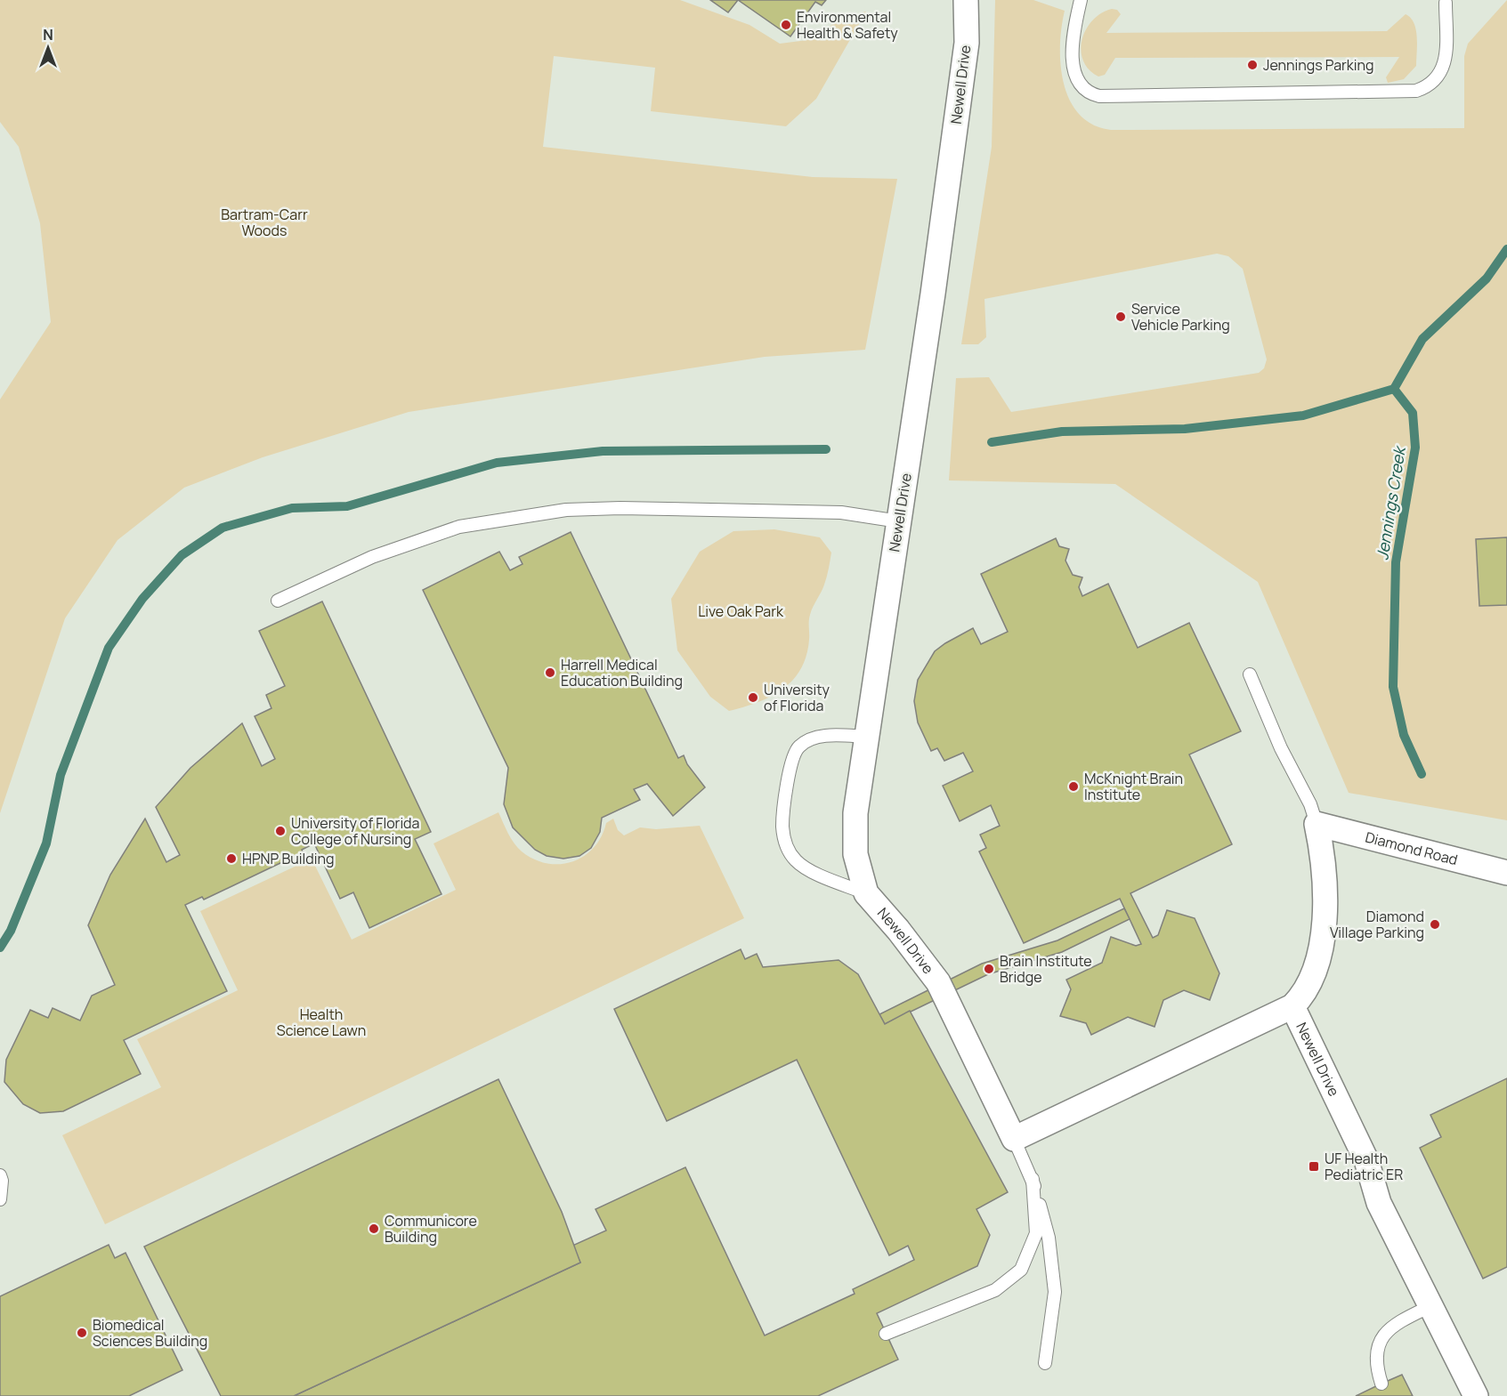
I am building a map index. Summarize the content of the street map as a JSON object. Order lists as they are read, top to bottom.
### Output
{
  "streets": {
    "street": ["Newell Drive", "Diamond Road"]
  },
  "water": ["Jennings Creek"],
  "parks": ["Bartram-Carr Woods", "Live Oak Park", "Health Science Lawn"],
  "places": {
    "other": [
      "Environmental Health & Safety",
      "Jennings Parking",
      "Service Vehicle Parking",
      "Harrell Medical Education Building",
      "University of Florida",
      "McKnight Brain Institute",
      "University of Florida College of Nursing",
      "HPNP Building",
      "Diamond Village Parking",
      "Brain Institute Bridge",
      "Communicore Building",
      "Biomedical Sciences Building"
    ],
    "transit": ["UF Health Pediatric ER"]
  },
  "north": "top"
}
